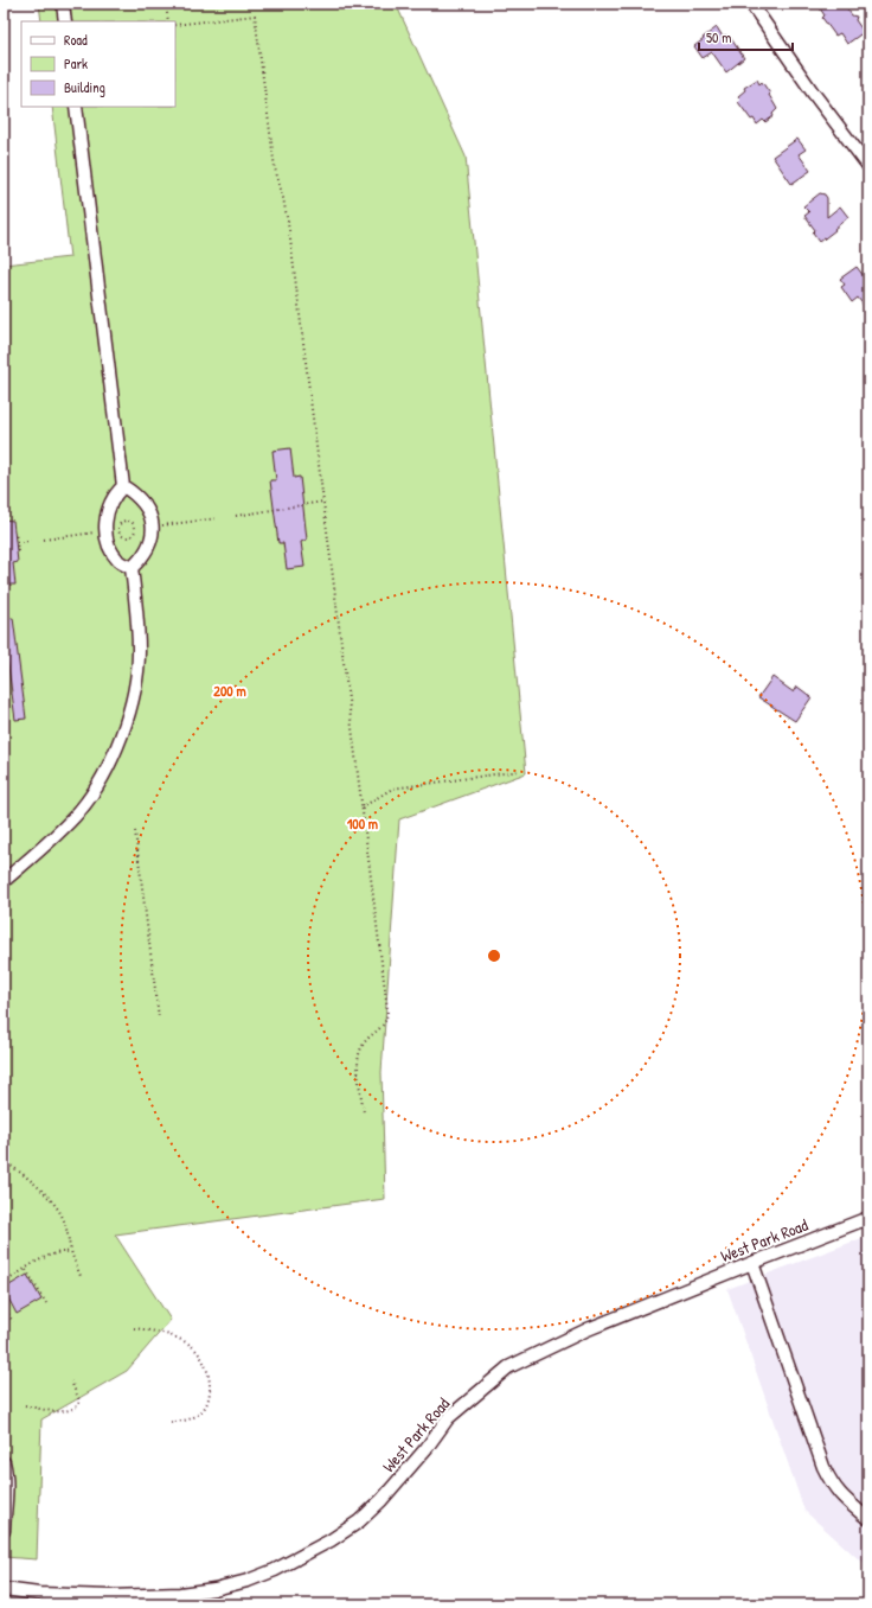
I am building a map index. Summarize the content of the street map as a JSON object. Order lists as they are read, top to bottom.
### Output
{
  "streets": {
    "street": ["West Park Road"]
  },
  "legend": ["Road", "Park", "Building"],
  "scale_bar": "50 m",
  "rings": ["200 m", "100 m"]
}
